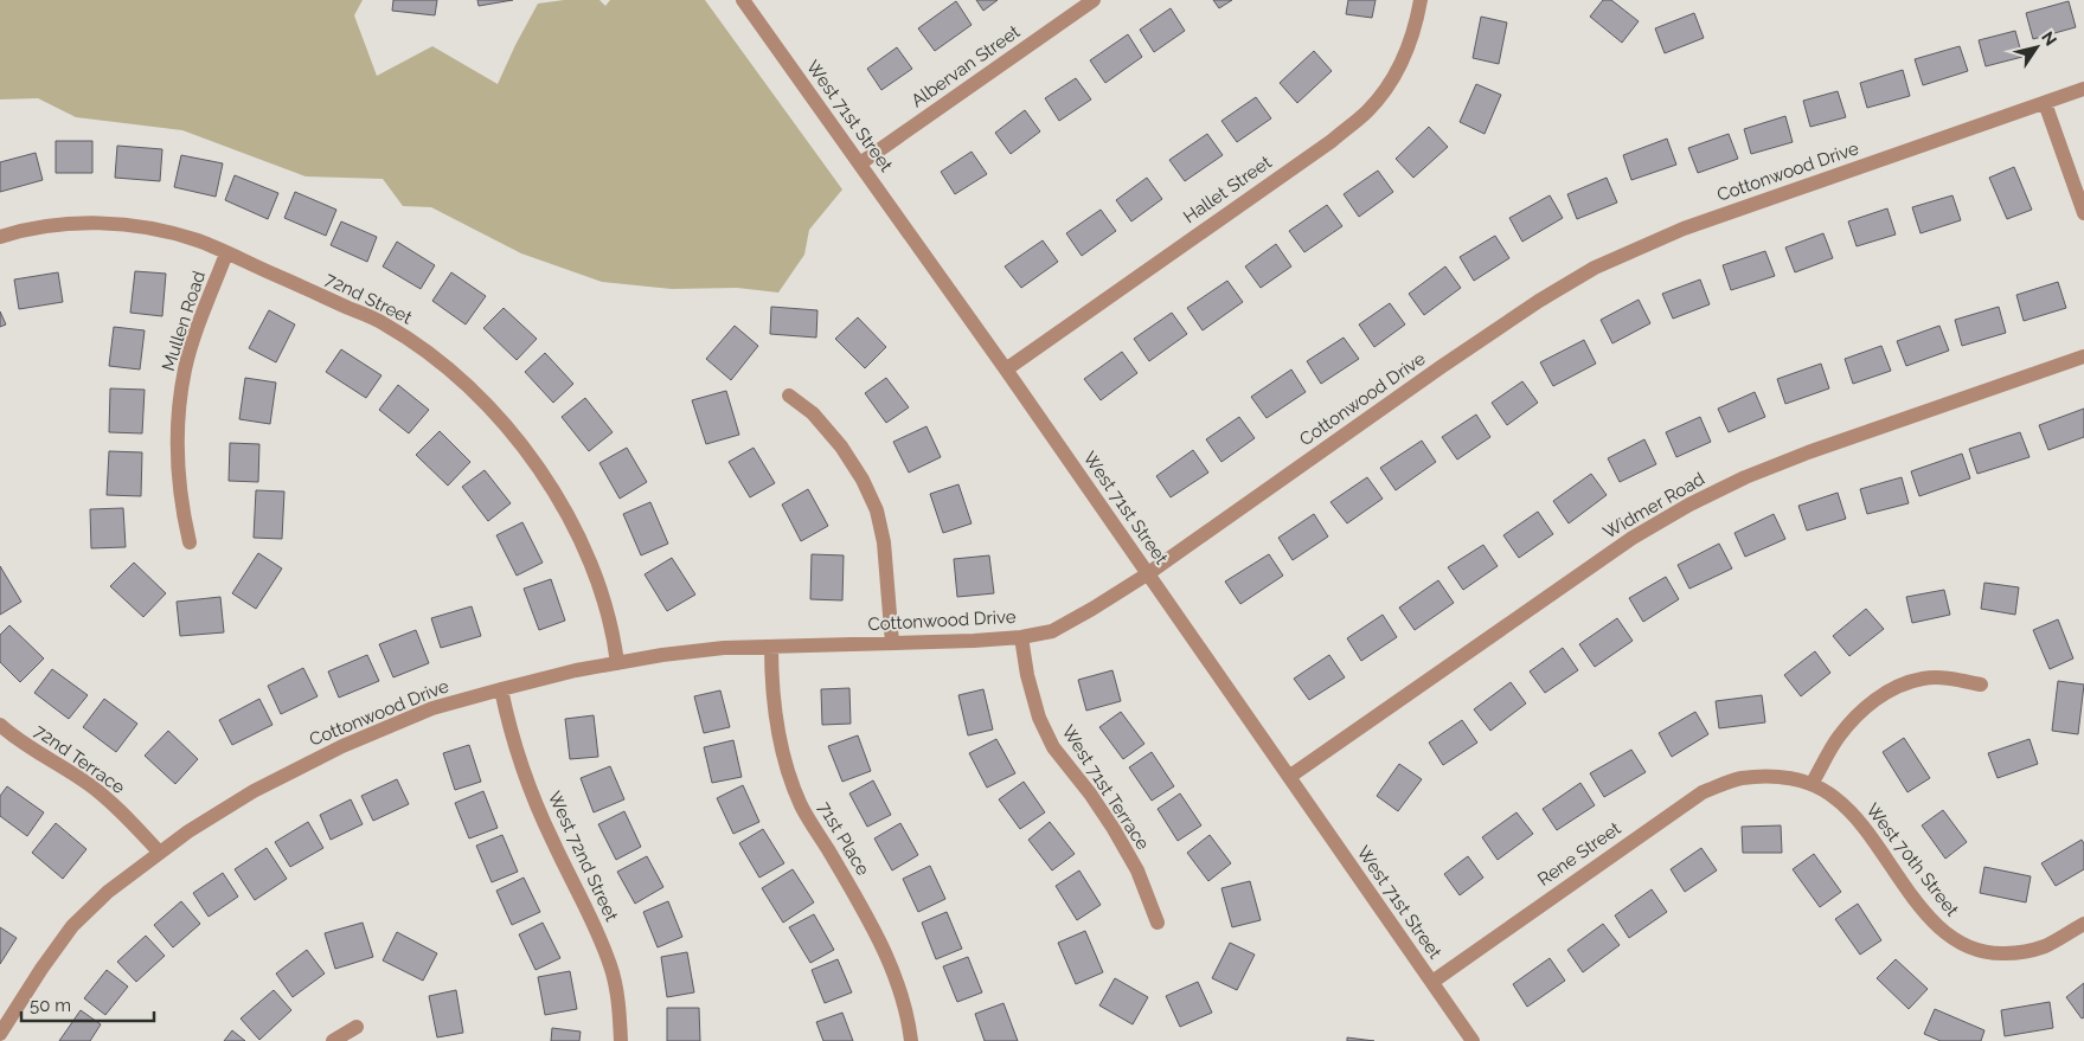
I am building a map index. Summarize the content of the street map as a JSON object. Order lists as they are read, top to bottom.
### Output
{
  "streets": {
    "street": [
      "Albervan Street",
      "West 71st Street",
      "Cottonwood Drive",
      "Hallet Street",
      "72nd Street",
      "Mullen Road",
      "Widmer Road",
      "72nd Terrace",
      "West 71st Terrace",
      "71st Place",
      "Rene Street",
      "West 72nd Street",
      "West 70th Street"
    ]
  },
  "crossings": [
    ["Albervan Street", "West 71st Street"],
    ["West 71st Street", "Cottonwood Drive"],
    ["West 71st Street", "Hallet Street"],
    ["West 71st Street", "Widmer Road"],
    ["West 71st Street", "Rene Street"],
    ["Cottonwood Drive", "72nd Street"],
    ["Cottonwood Drive", "72nd Terrace"],
    ["Cottonwood Drive", "West 71st Terrace"],
    ["Cottonwood Drive", "71st Place"],
    ["Cottonwood Drive", "West 72nd Street"],
    ["72nd Street", "Mullen Road"],
    ["Rene Street", "West 70th Street"]
  ],
  "scale_bar": "50 m",
  "north": "top right"
}
